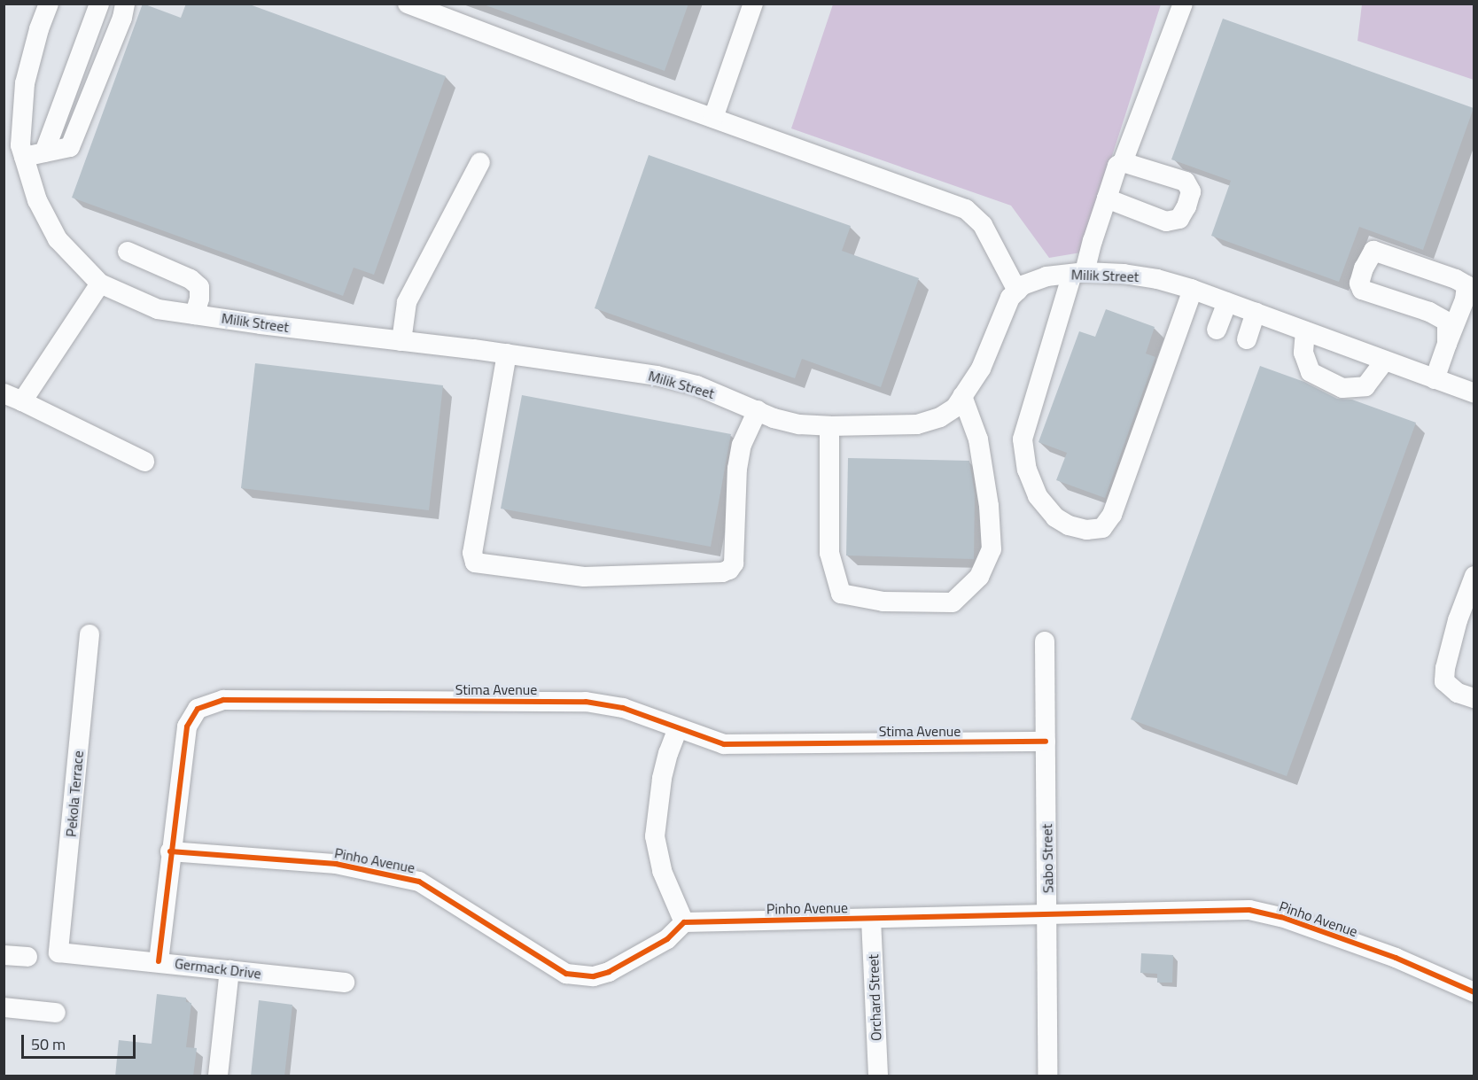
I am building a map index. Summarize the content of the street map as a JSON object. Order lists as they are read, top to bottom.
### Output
{
  "streets": {
    "street": [
      "Milik Street",
      "Stima Avenue",
      "Pekola Terrace",
      "Sabo Street",
      "Pinho Avenue",
      "Germack Drive",
      "Orchard Street"
    ]
  },
  "crossings": [
    ["Stima Avenue", "Sabo Street"],
    ["Stima Avenue", "Pinho Avenue"],
    ["Stima Avenue", "Germack Drive"],
    ["Pekola Terrace", "Germack Drive"],
    ["Sabo Street", "Pinho Avenue"],
    ["Pinho Avenue", "Orchard Street"]
  ],
  "scale_bar": "50 m"
}
